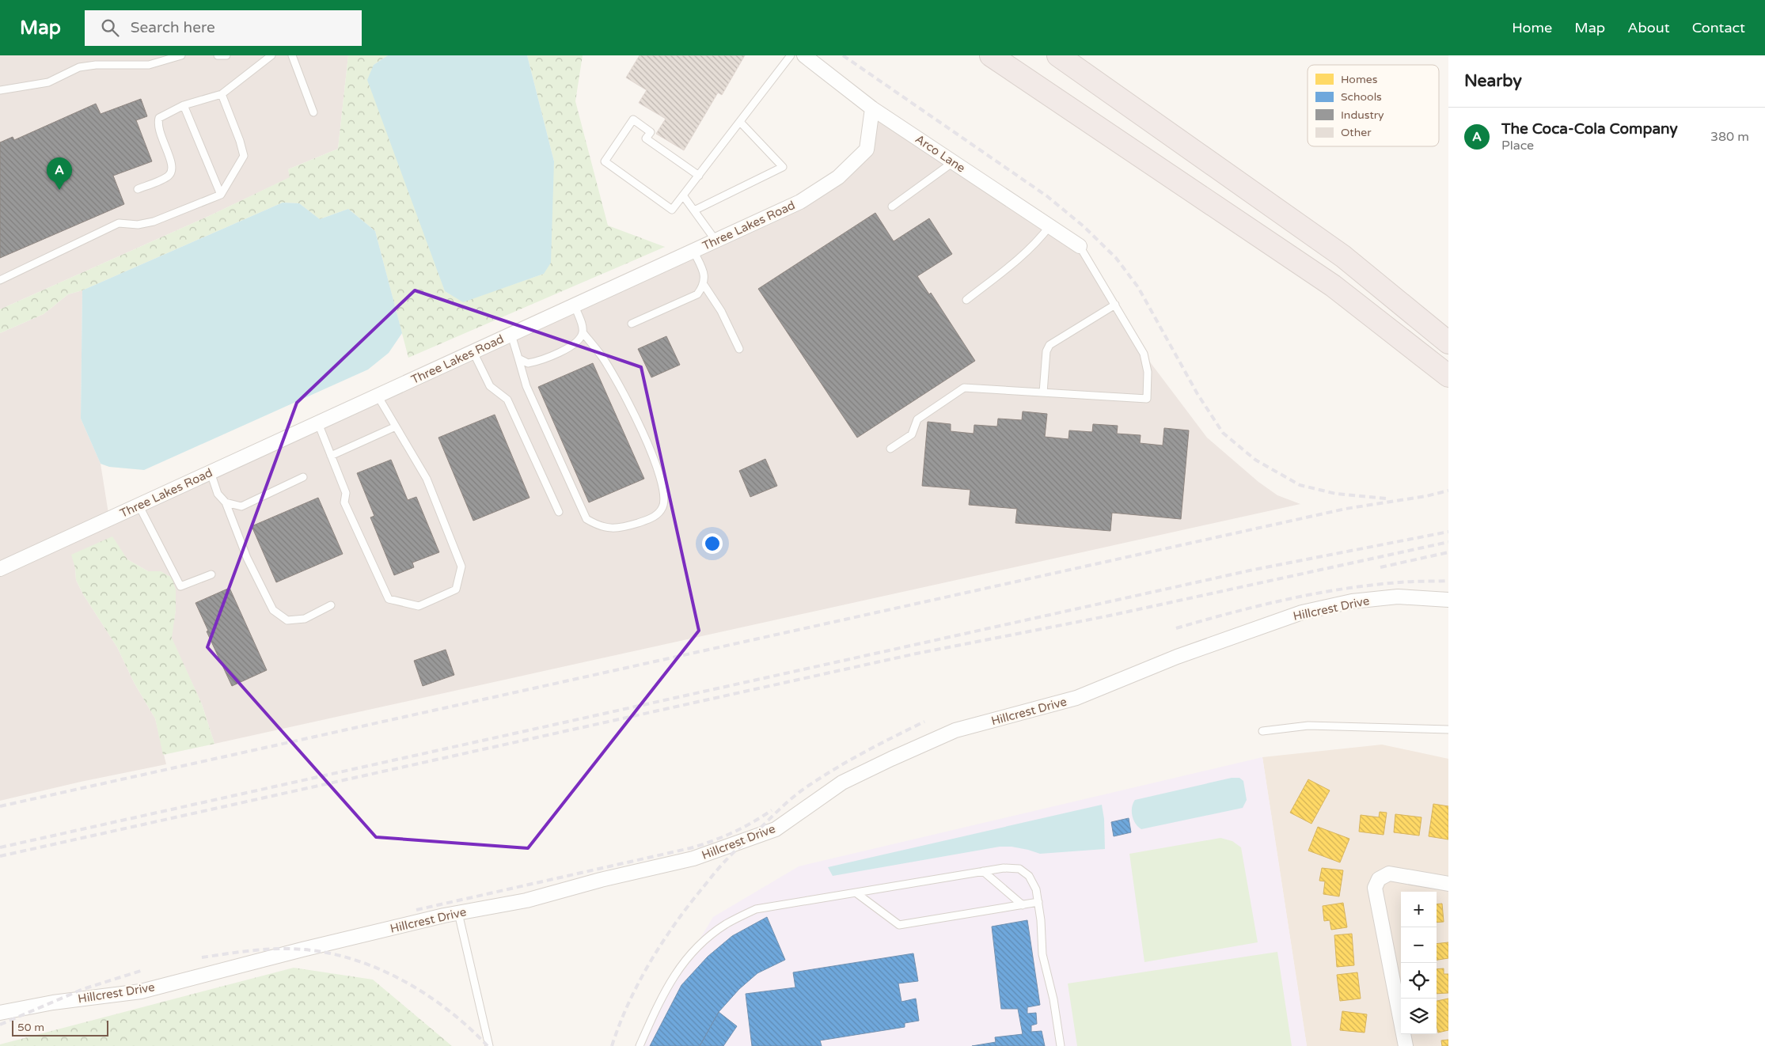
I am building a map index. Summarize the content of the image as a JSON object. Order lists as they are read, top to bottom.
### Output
{
  "streets": {
    "street": ["Arco Lane", "Three Lakes Road", "Hillcrest Drive"]
  },
  "crossings": [
    ["Arco Lane", "Three Lakes Road"]
  ],
  "legend": [
    "Homes",
    "Schools",
    "Industry",
    "Other"
  ],
  "scale_bar": "50 m",
  "page": {
    "header": "Map",
    "search": "Search here",
    "nav": [
      "Home",
      "Map",
      "About",
      "Contact"
    ],
    "heading": "Nearby",
    "list": [
      {
        "mark": "A",
        "name": "The Coca-Cola Company",
        "note": "Place",
        "value": "380 m"
      }
    ],
    "pins": "A",
    "map_buttons": ["+", "−"],
    "scale": "50 m"
  }
}
